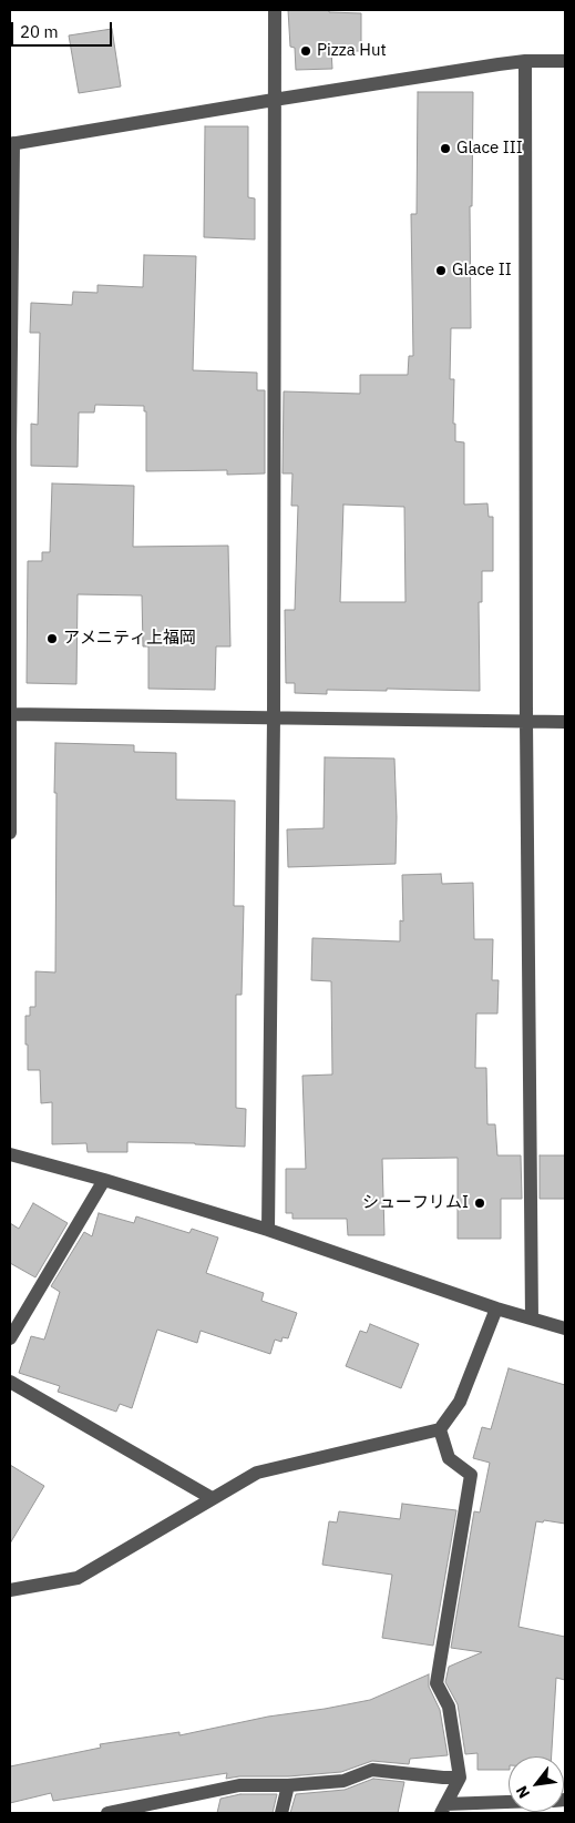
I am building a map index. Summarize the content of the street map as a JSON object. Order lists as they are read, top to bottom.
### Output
{
  "places": [
    "Pizza Hut",
    "Glace III",
    "Glace II",
    "アメニティ上福岡",
    "シューフリムI"
  ],
  "scale_bar": "20 m",
  "north": "bottom left"
}
